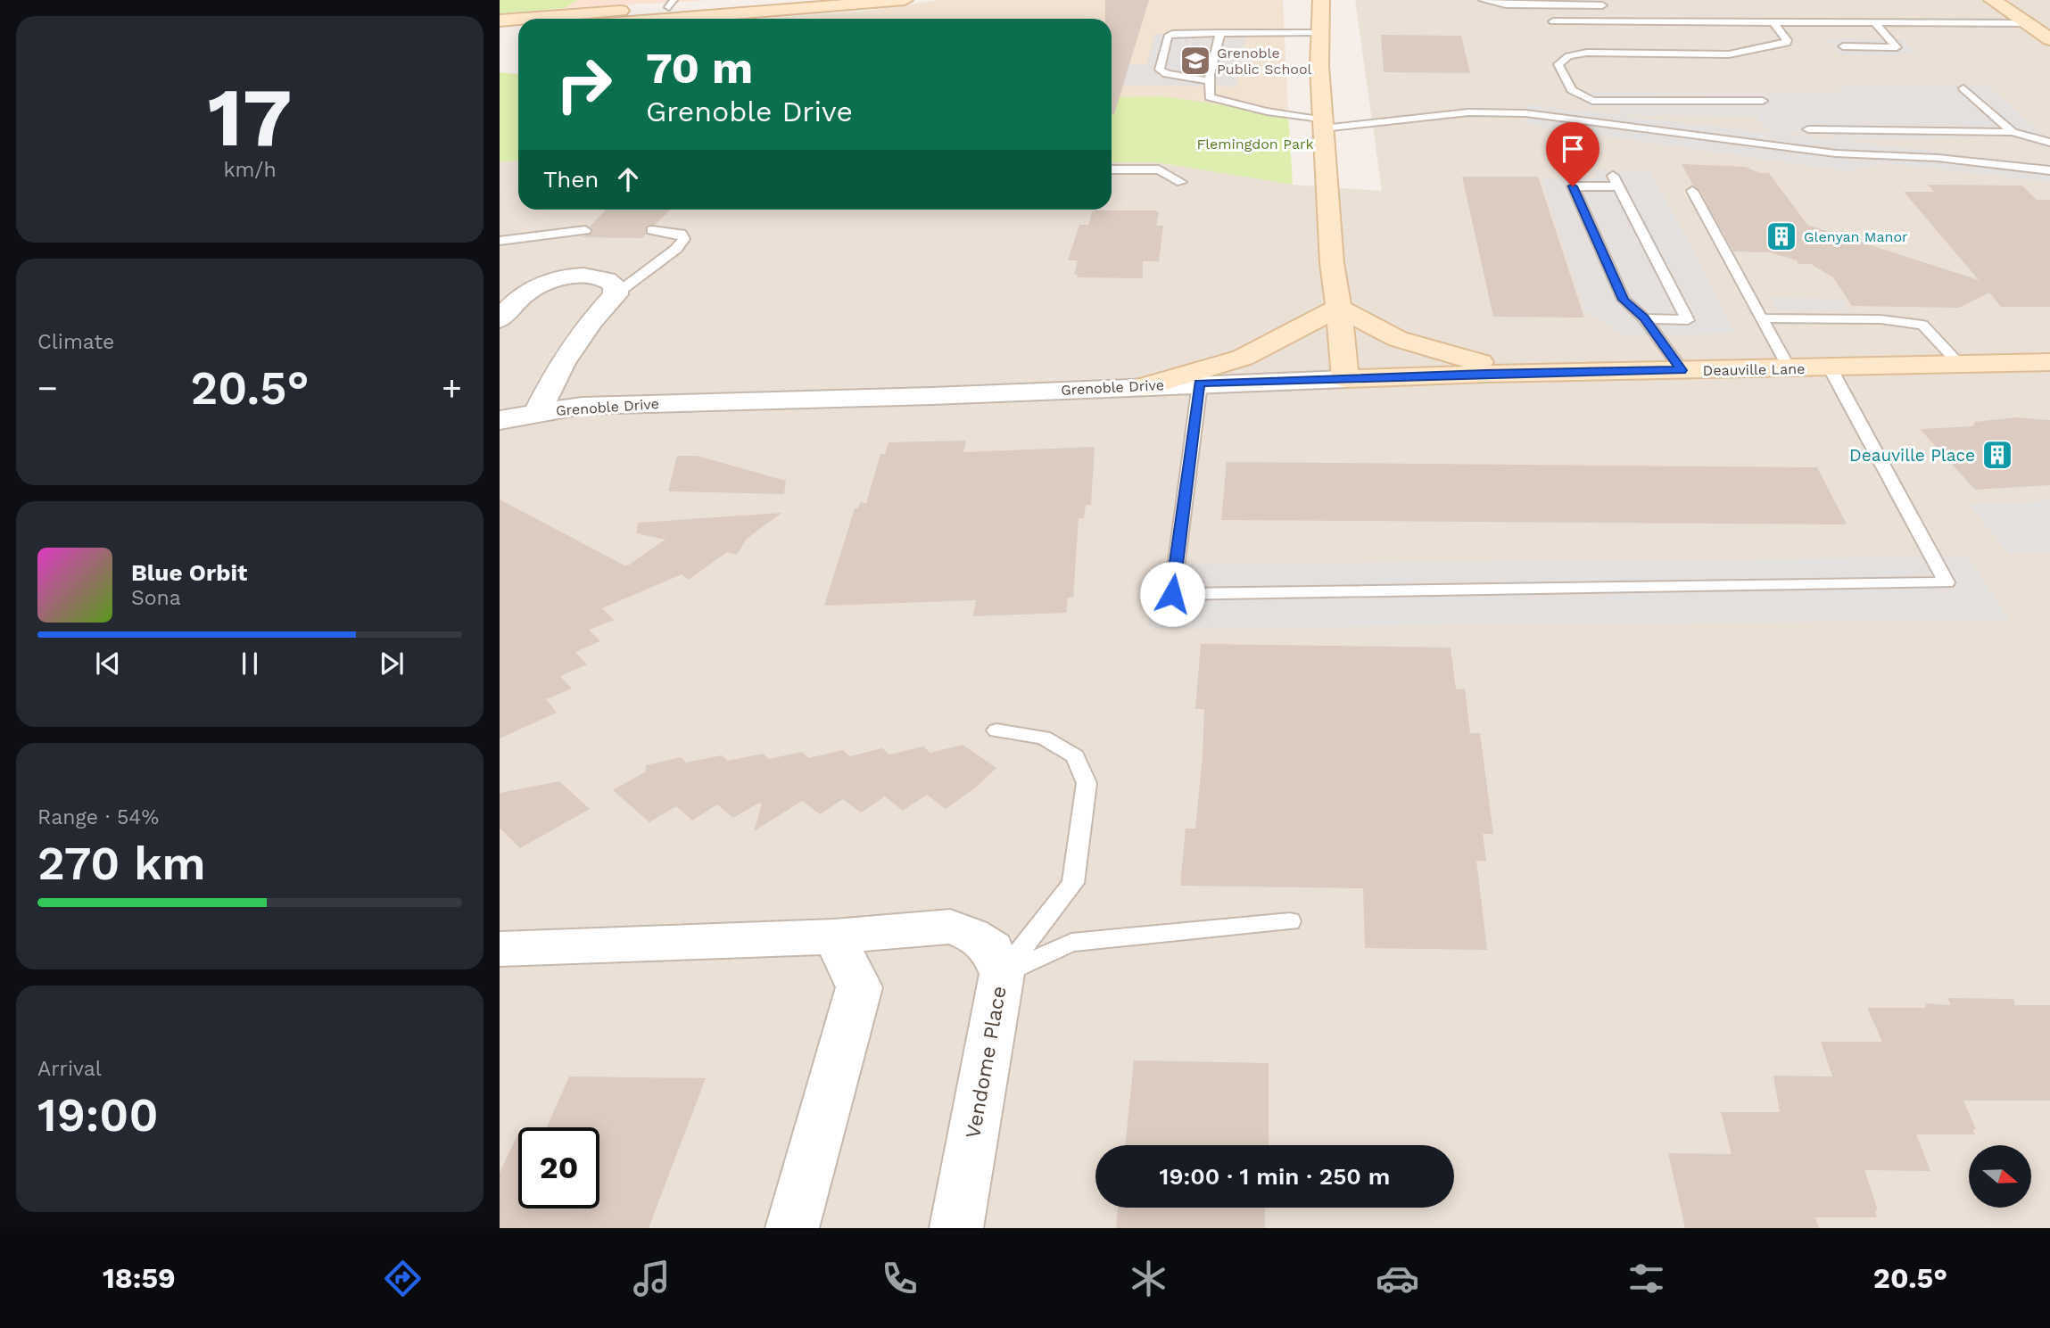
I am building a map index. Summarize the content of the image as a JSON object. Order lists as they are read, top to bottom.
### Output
{
  "streets": {
    "street": ["Deauville Lane", "Grenoble Drive", "Vendome Place"]
  },
  "crossings": [
    ["Deauville Lane", "Grenoble Drive"]
  ],
  "parks": ["Flemingdon Park"],
  "places": {
    "school or university": ["Grenoble Public School"],
    "building": ["Glenyan Manor", "Deauville Place"]
  },
  "north": "right",
  "page": {
    "tile": [
      ["17", "km/h"],
      "Climate",
      ["Range · 54%", "270 km"],
      ["Arrival", "19:00"]
    ],
    "turn": ["70 m", "Grenoble Drive"],
    "then": "Then",
    "heat": ["−", "20.5°", "+"],
    "song": ["Blue Orbit", "Sona"],
    "limit": "20",
    "trip": "19:00 · 1 min · 250 m",
    "tabs": ["18:59", "20.5°"]
  }
}
